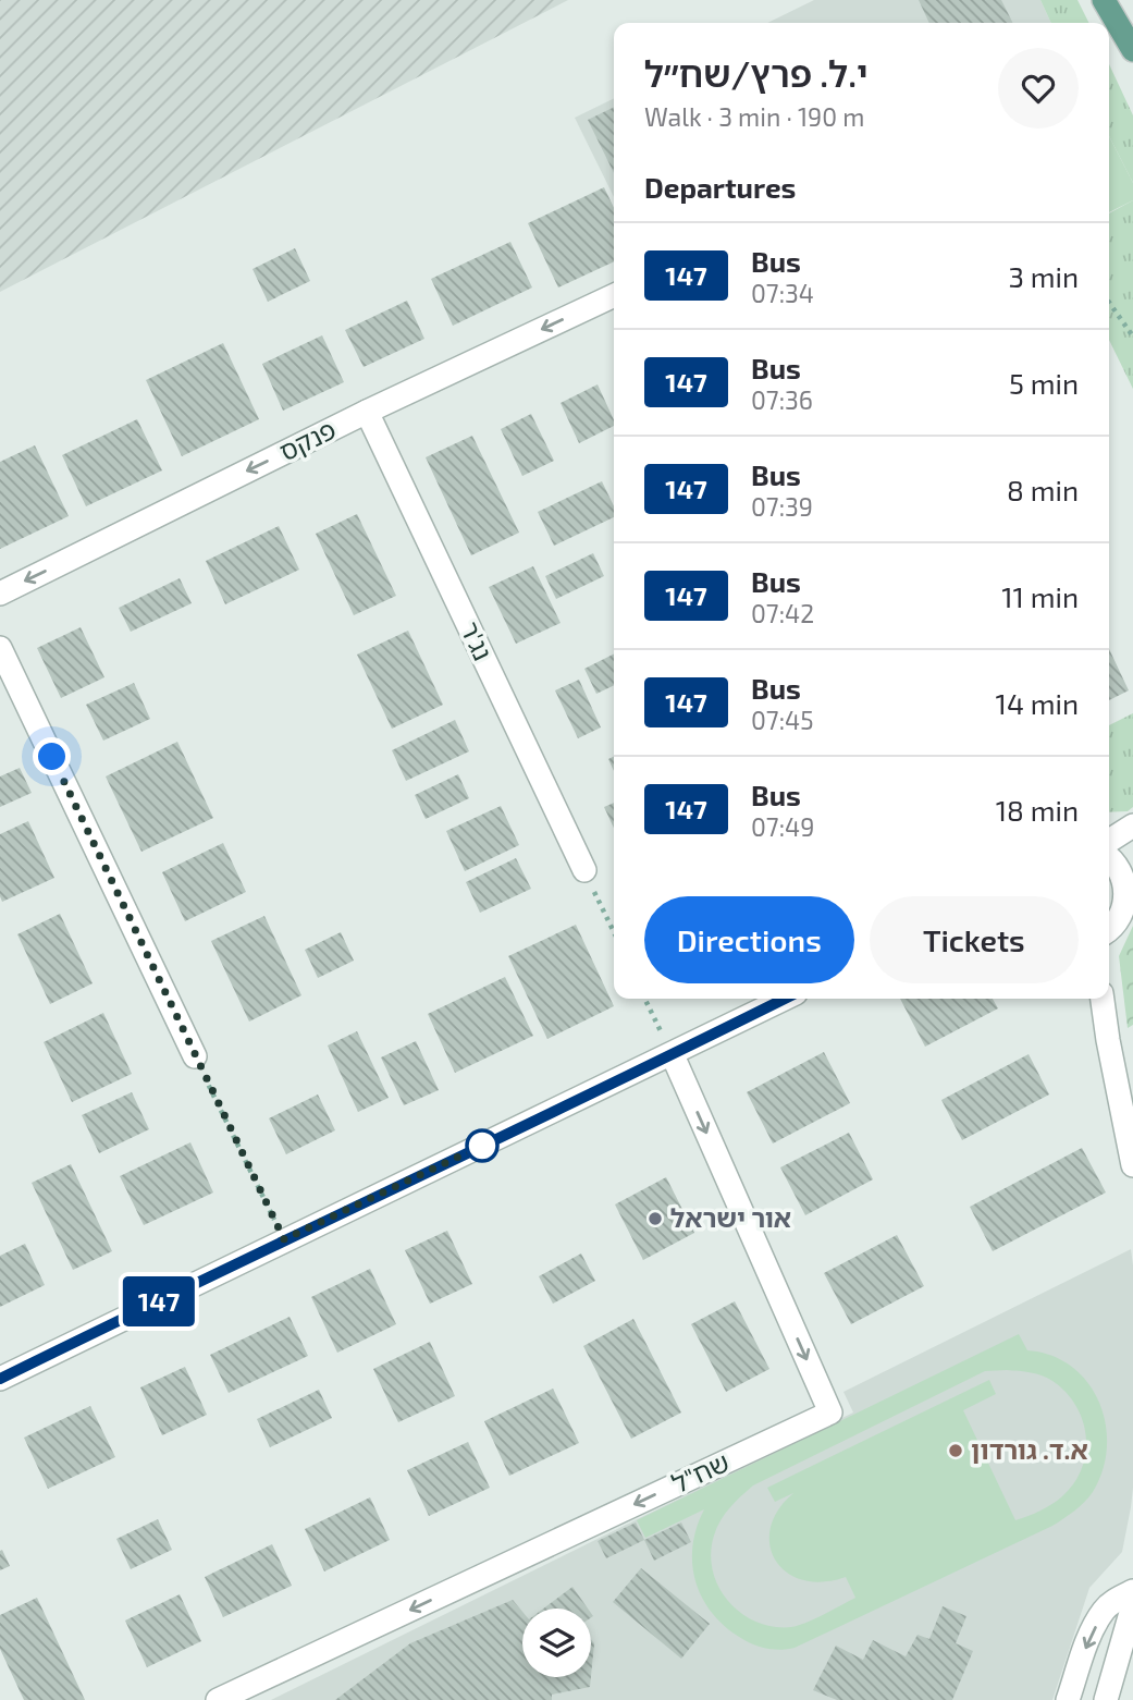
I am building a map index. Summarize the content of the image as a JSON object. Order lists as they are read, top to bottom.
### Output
{
  "streets": {
    "street": ["פנקס", "נג'ר", "שח\"ל"]
  },
  "crossings": [
    ["פנקס", "נג'ר"]
  ],
  "one_way": ["פנקס"],
  "places": ["אור ישראל", "א.ד. גורדון"],
  "lines": ["bus line 147"],
  "page": {
    "on_map": "147",
    "heading": [
      ["י.ל. פרץ/שח״ל", "Walk · 3 min · 190 m"],
      "Departures"
    ],
    "list": [
      {
        "mark": "147",
        "name": "Bus",
        "note": "07:34",
        "value": "3 min"
      },
      {
        "mark": "147",
        "name": "Bus",
        "note": "07:36",
        "value": "5 min"
      },
      {
        "mark": "147",
        "name": "Bus",
        "note": "07:39",
        "value": "8 min"
      },
      {
        "mark": "147",
        "name": "Bus",
        "note": "07:42",
        "value": "11 min"
      },
      {
        "mark": "147",
        "name": "Bus",
        "note": "07:45",
        "value": "14 min"
      },
      {
        "mark": "147",
        "name": "Bus",
        "note": "07:49",
        "value": "18 min"
      }
    ],
    "buttons": ["Directions", "Tickets"]
  }
}
